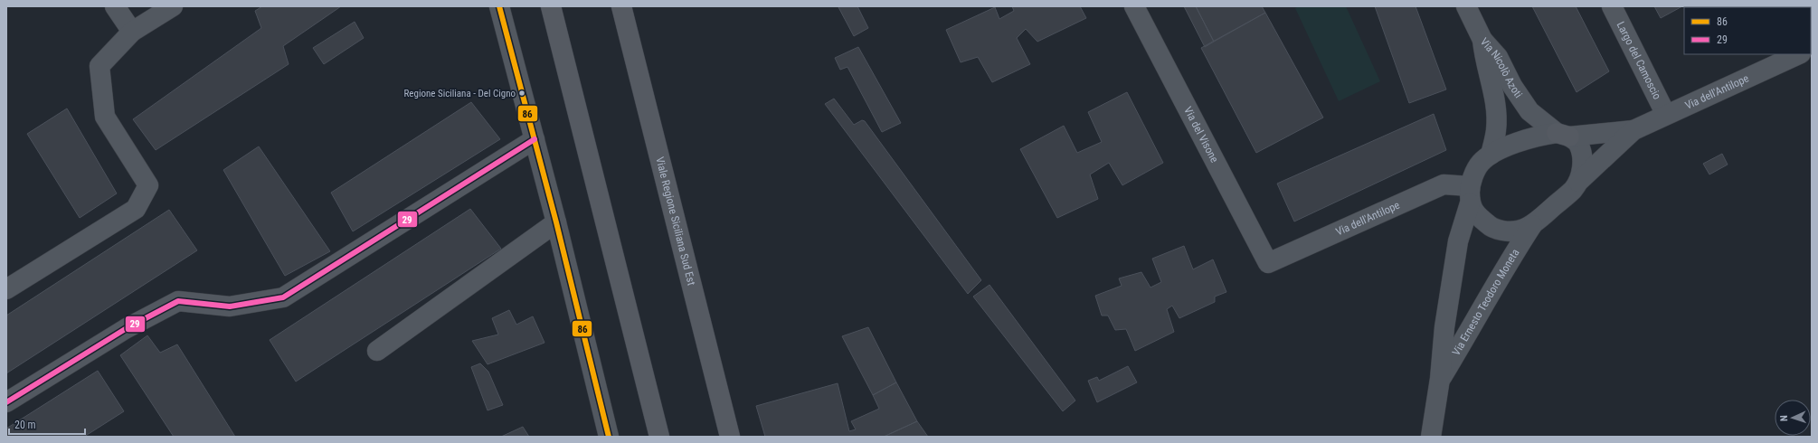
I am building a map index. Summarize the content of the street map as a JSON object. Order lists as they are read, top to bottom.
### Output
{
  "streets": {
    "main road": ["Viale Regione Siciliana Sud Est"],
    "street": [
      "Largo del Camoscio",
      "Via Nicolò Azoti",
      "Via dell'Antilope",
      "Via del Visone",
      "Via Ernesto Teodoro Moneta"
    ]
  },
  "crossings": [
    ["Largo del Camoscio", "Via dell'Antilope"],
    ["Via Nicolò Azoti", "Via dell'Antilope"],
    ["Via Nicolò Azoti", "Via Ernesto Teodoro Moneta"],
    ["Via dell'Antilope", "Via del Visone"],
    ["Via dell'Antilope", "Via Ernesto Teodoro Moneta"]
  ],
  "places": ["Regione Siciliana - Del Cigno"],
  "lines": ["transit line 86", "transit line 29"],
  "legend": ["86", "29"],
  "scale_bar": "20 m",
  "north": "left"
}
